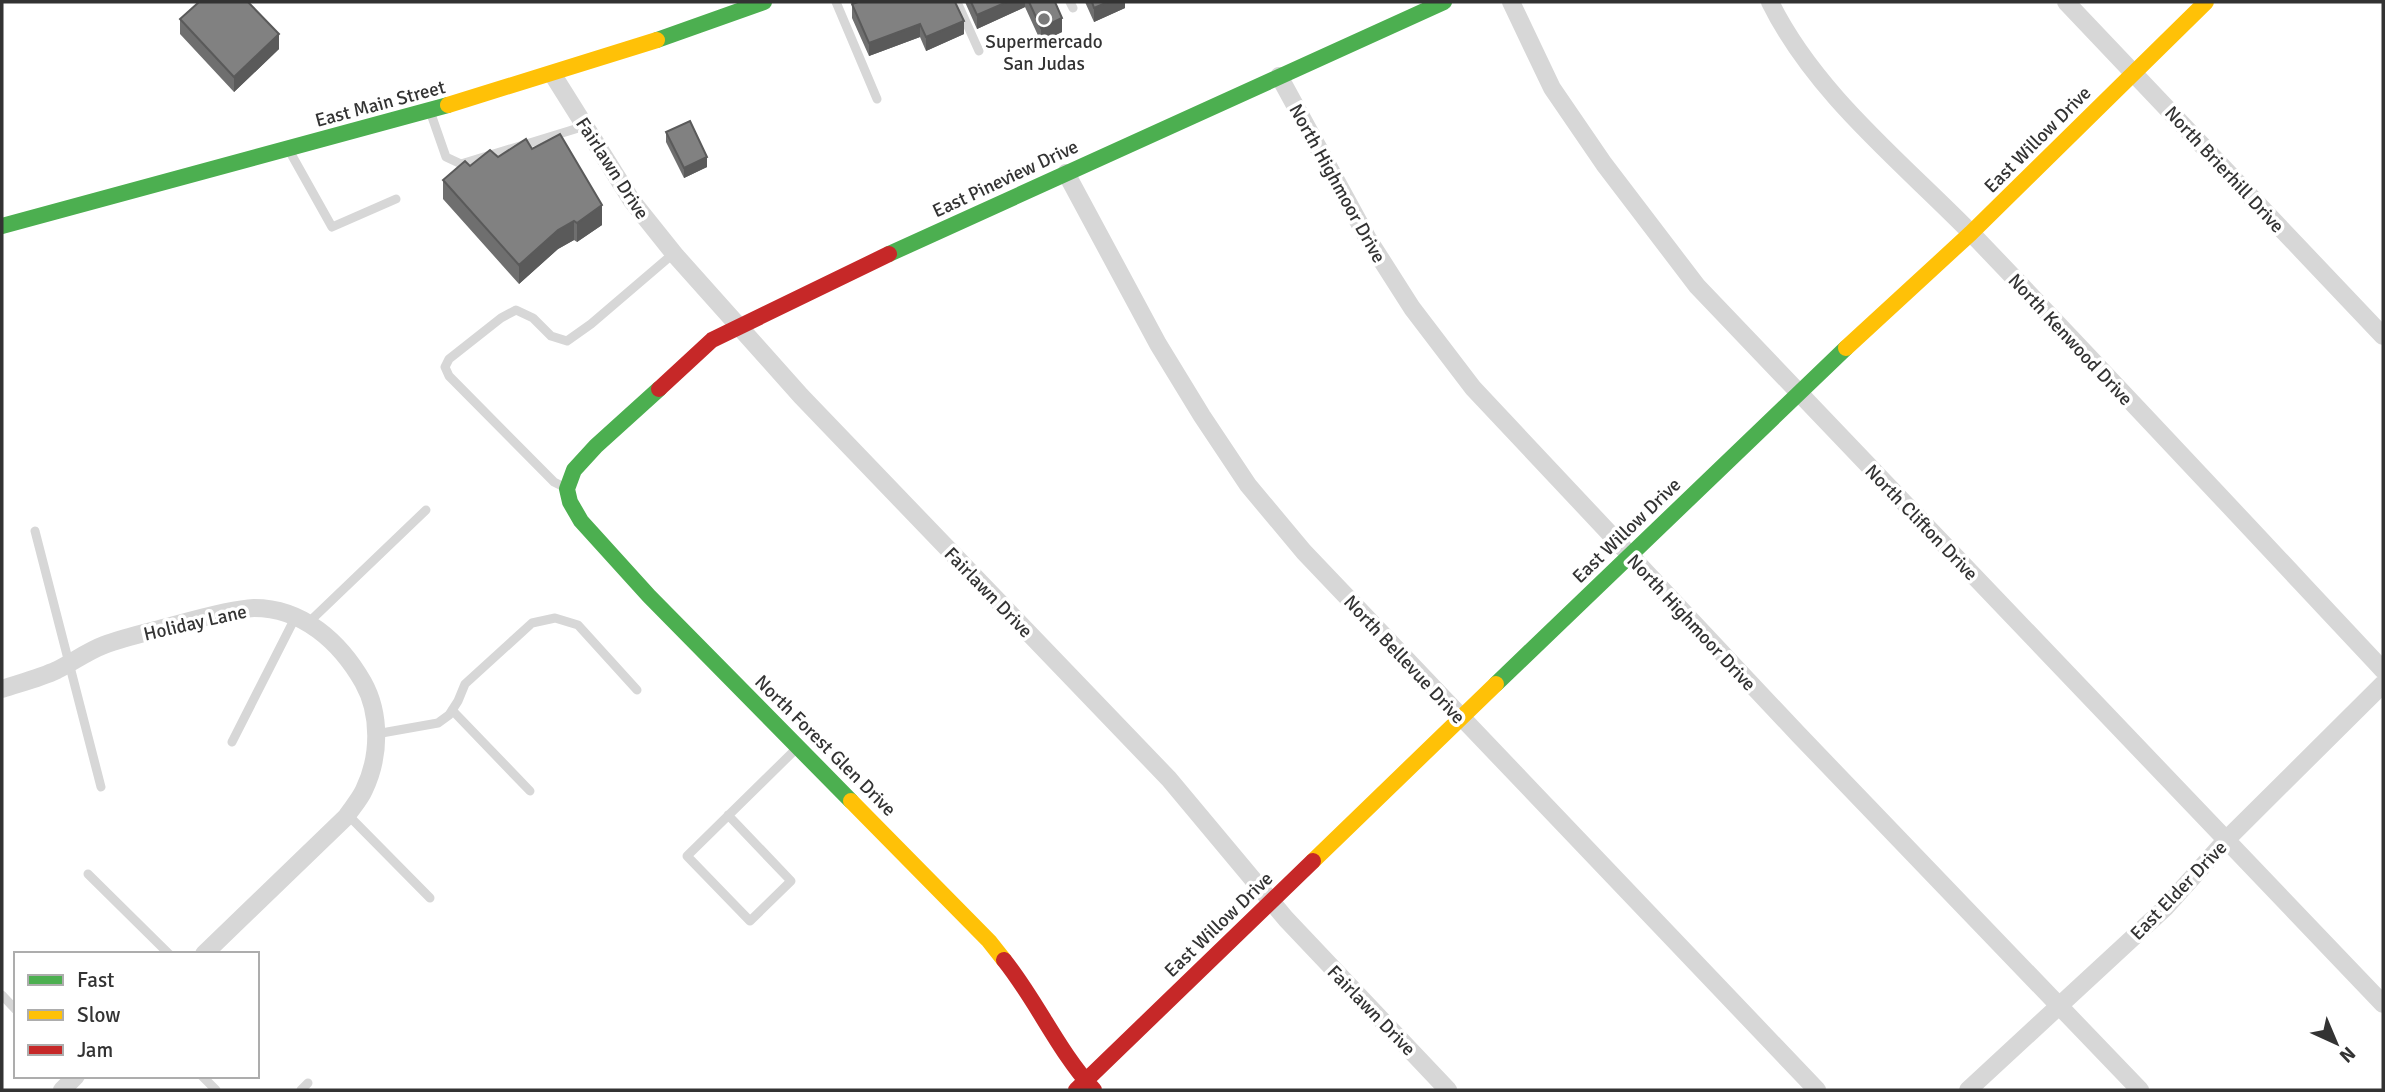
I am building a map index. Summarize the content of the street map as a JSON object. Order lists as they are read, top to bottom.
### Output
{
  "streets": {
    "street": [
      "East Main Street",
      "East Willow Drive",
      "Fairlawn Drive",
      "North Brierhill Drive",
      "East Pineview Drive",
      "North Highmoor Drive",
      "North Kenwood Drive",
      "North Clifton Drive",
      "Holiday Lane",
      "North Bellevue Drive",
      "North Forest Glen Drive",
      "East Elder Drive"
    ]
  },
  "crossings": [
    ["East Main Street", "Fairlawn Drive"],
    ["East Willow Drive", "Fairlawn Drive"],
    ["East Willow Drive", "North Brierhill Drive"],
    ["East Willow Drive", "North Highmoor Drive"],
    ["East Willow Drive", "North Kenwood Drive"],
    ["East Willow Drive", "North Clifton Drive"],
    ["East Willow Drive", "North Bellevue Drive"],
    ["East Willow Drive", "North Forest Glen Drive"],
    ["Fairlawn Drive", "East Pineview Drive"],
    ["East Pineview Drive", "North Highmoor Drive"],
    ["East Pineview Drive", "North Bellevue Drive"],
    ["East Pineview Drive", "North Forest Glen Drive"],
    ["North Highmoor Drive", "East Elder Drive"],
    ["North Clifton Drive", "East Elder Drive"]
  ],
  "places": ["Supermercado San Judas"],
  "legend": ["Fast", "Slow", "Jam"],
  "north": "bottom right"
}
